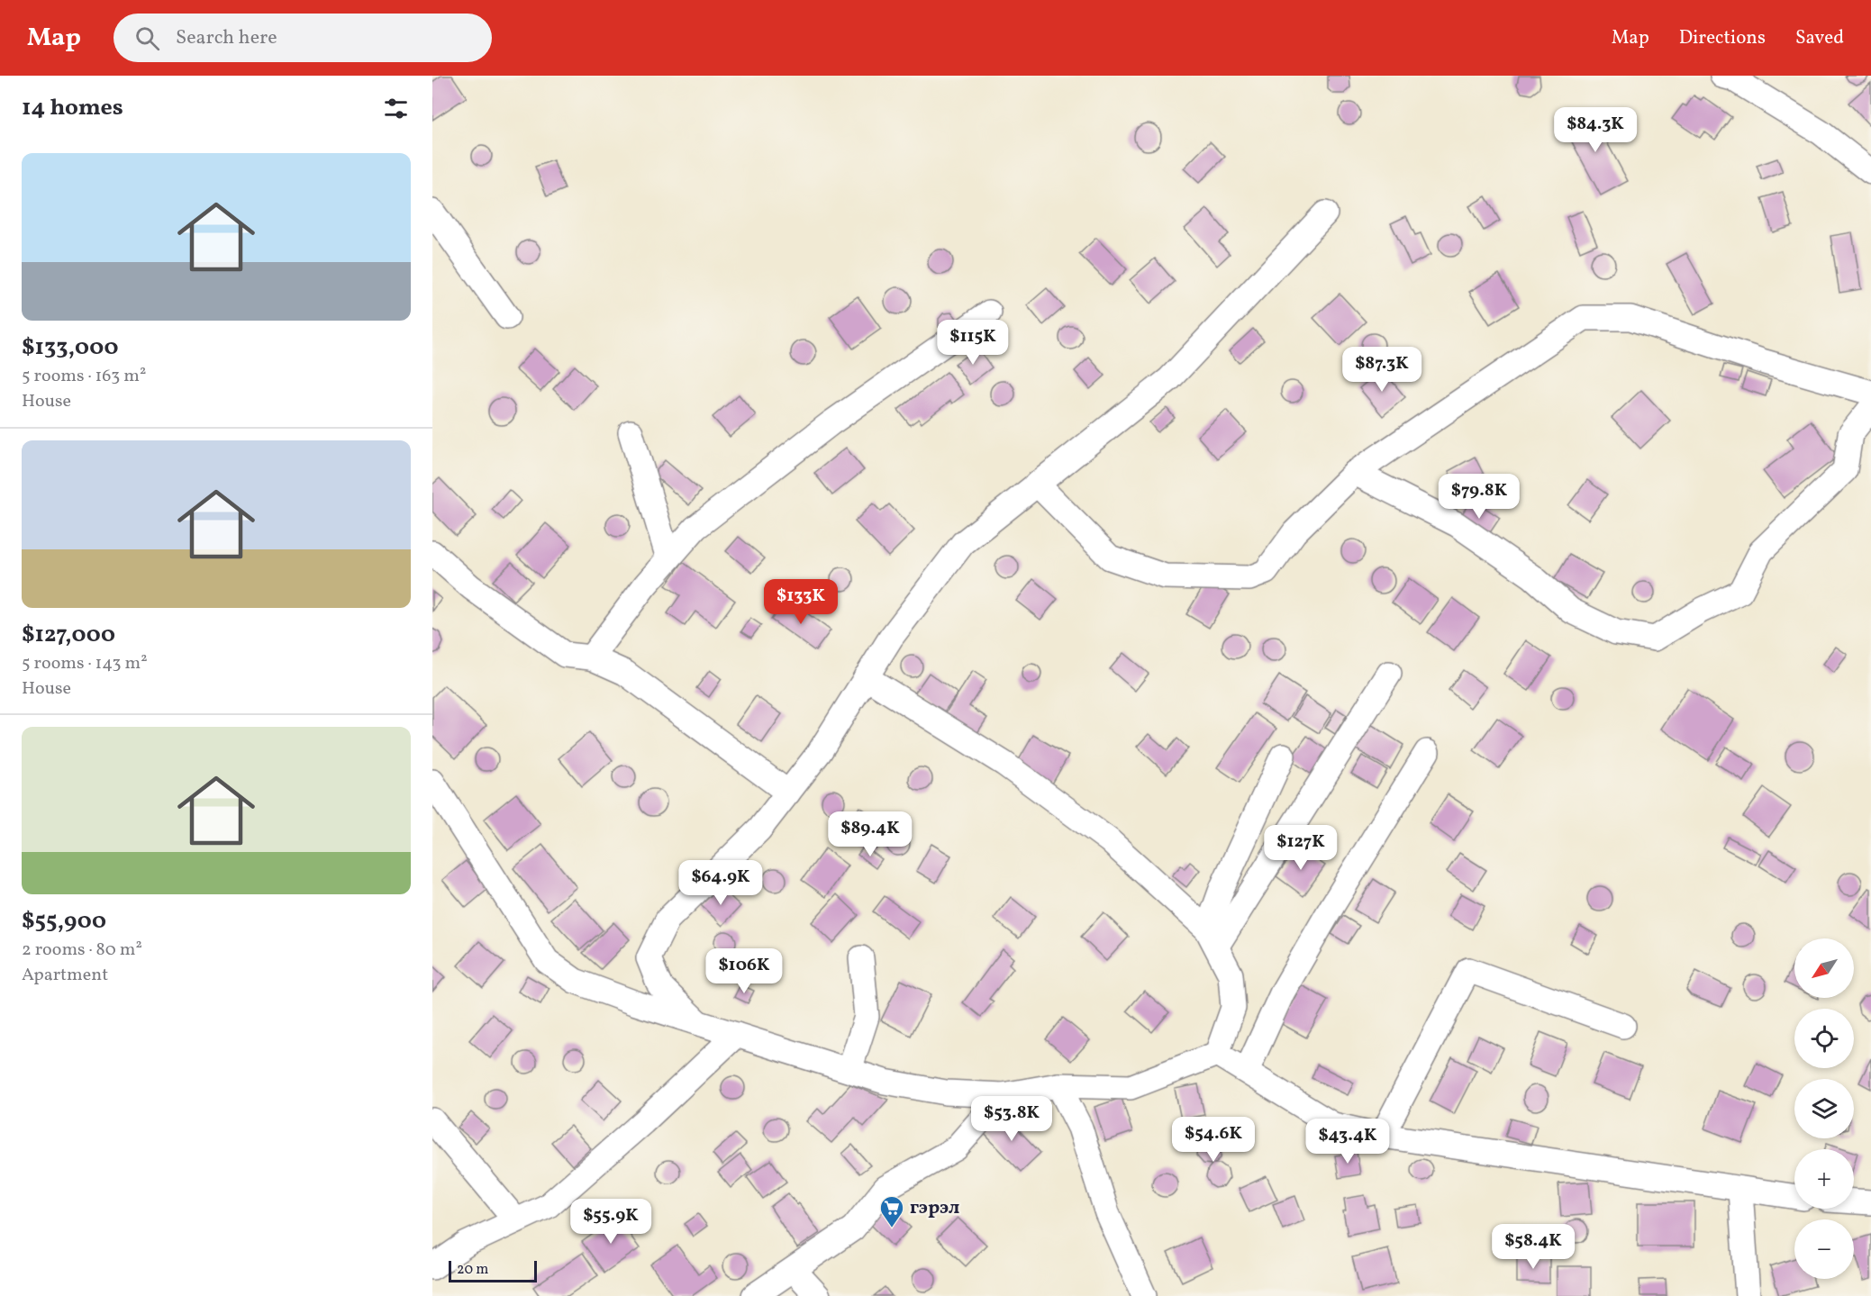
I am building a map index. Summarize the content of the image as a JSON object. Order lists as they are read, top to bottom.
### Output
{
  "places": {
    "supermarket": ["гэрэл"]
  },
  "scale_bar": "20 m",
  "north": "bottom left",
  "page": {
    "header": "Map",
    "search": "Search here",
    "nav": ["Map", "Directions", "Saved"],
    "heading": "14 homes",
    "price": [
      "$84.3K",
      "$115K",
      "$87.3K",
      "$79.8K",
      "$133K",
      "$89.4K",
      "$127K",
      "$64.9K",
      "$106K",
      "$53.8K",
      "$54.6K",
      "$43.4K",
      "$55.9K",
      "$58.4K"
    ],
    "list": [
      {
        "name": "$133,000",
        "note": "5 rooms · 163 m² · House"
      },
      {
        "name": "$127,000",
        "note": "5 rooms · 143 m² · House"
      },
      {
        "name": "$55,900",
        "note": "2 rooms · 80 m² · Apartment"
      }
    ],
    "map_buttons": ["+", "−"],
    "scale": "20 m"
  }
}
